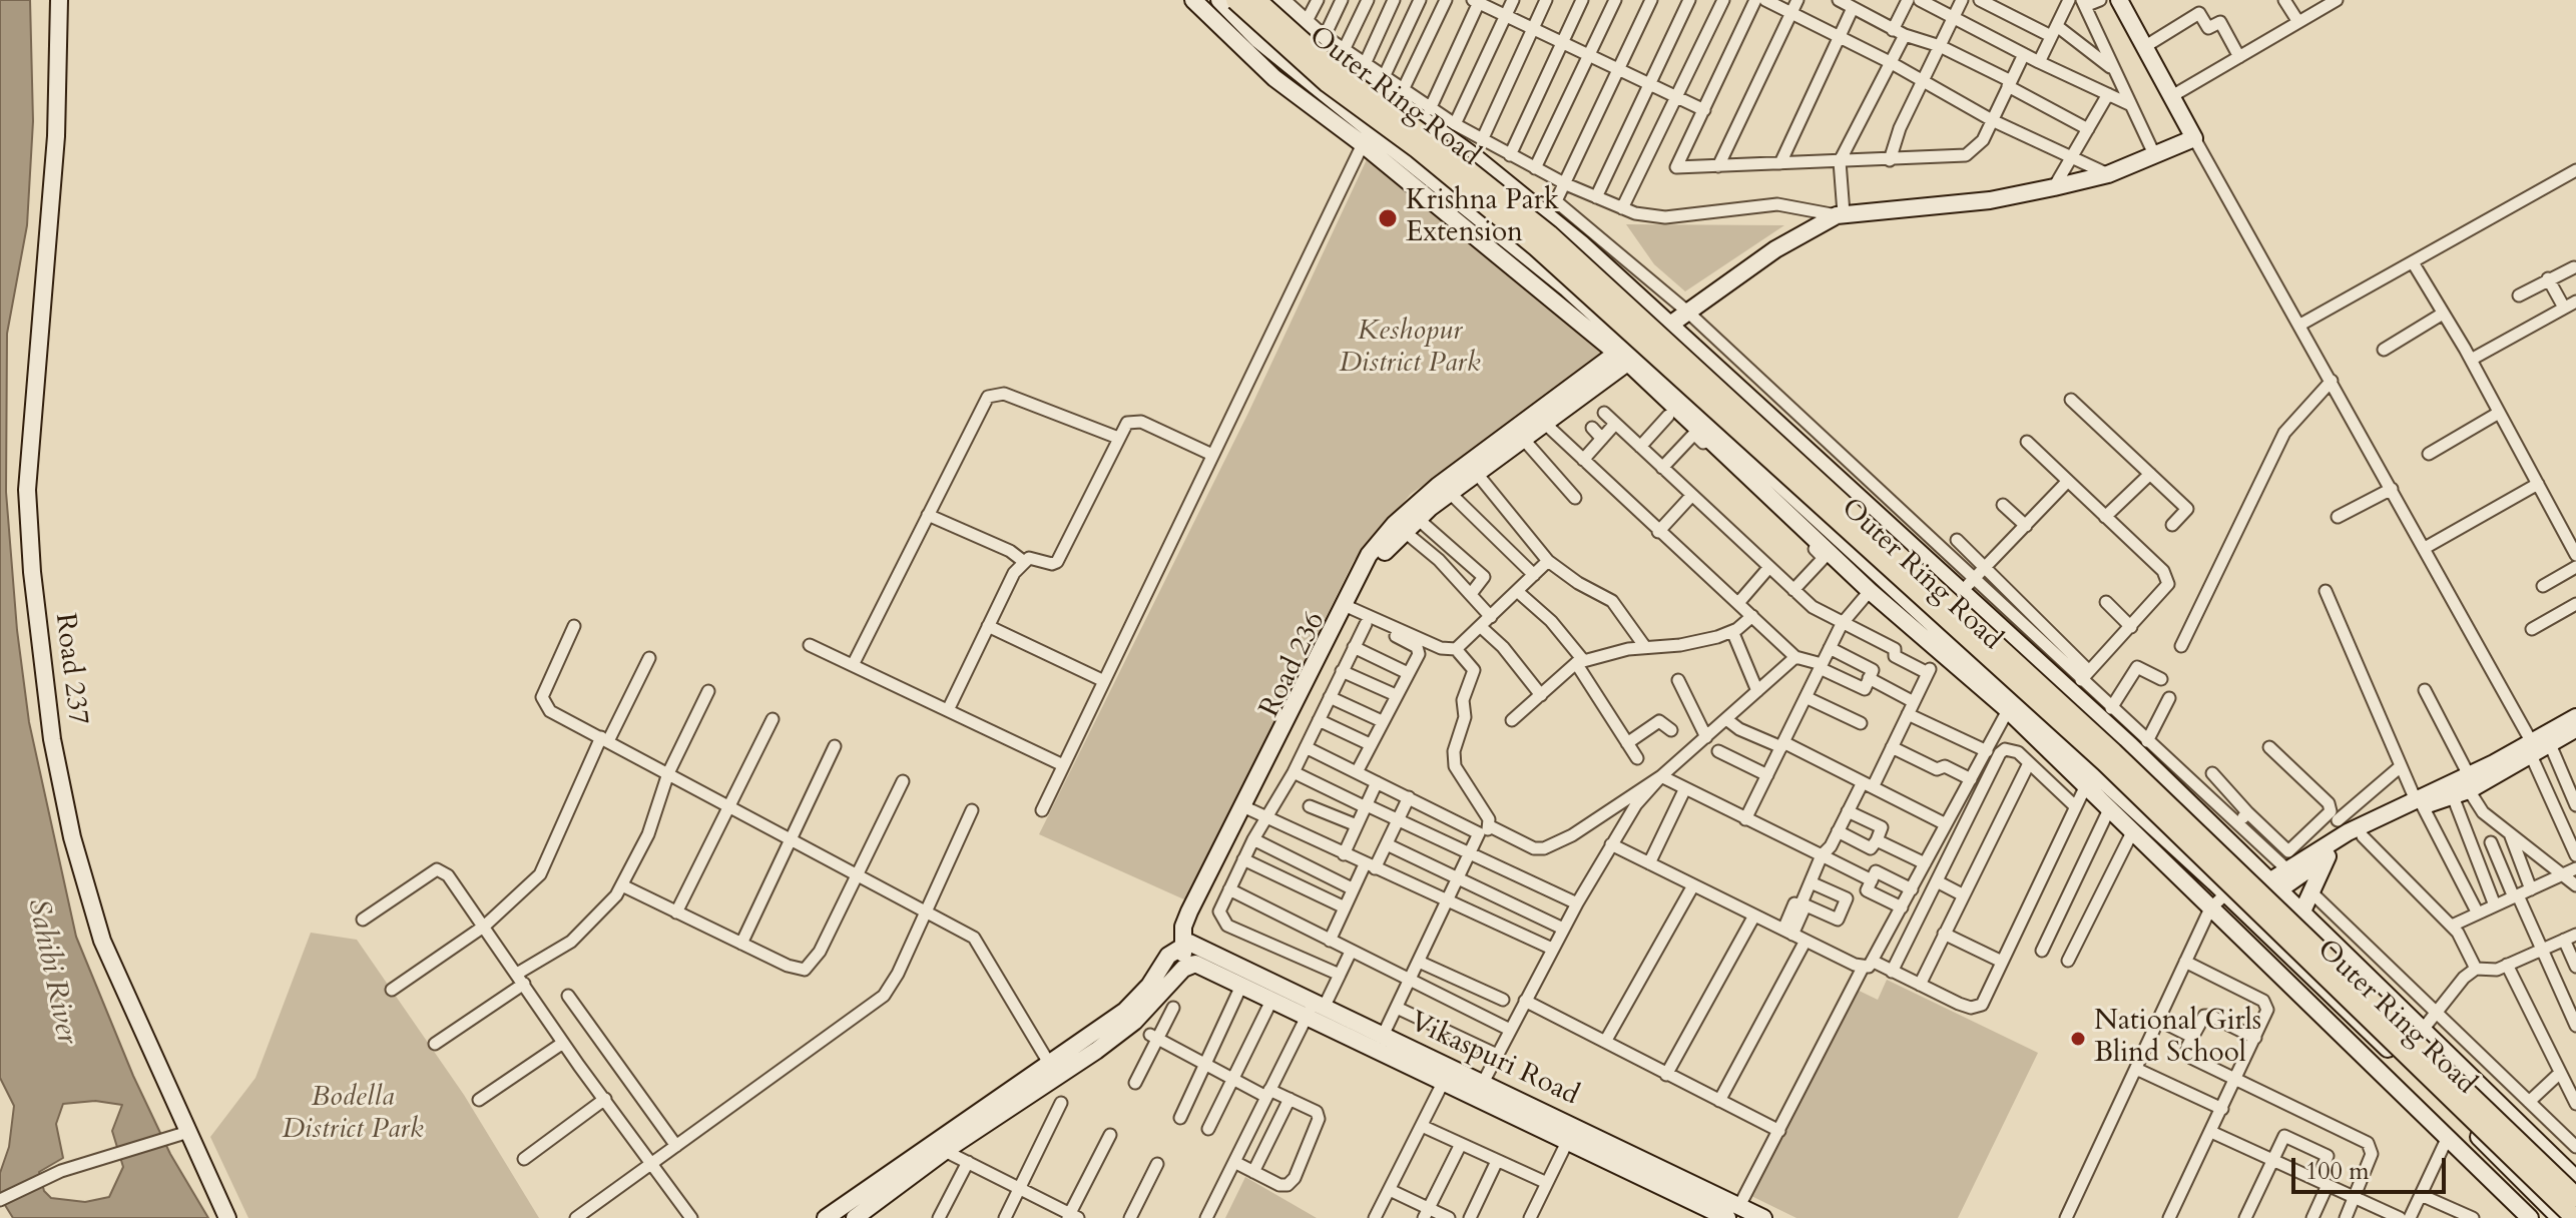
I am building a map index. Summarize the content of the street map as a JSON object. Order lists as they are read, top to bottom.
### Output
{
  "streets": {
    "main road": ["Outer Ring Road"],
    "street": ["Road 236", "Road 237", "Vikaspuri Road"]
  },
  "crossings": [
    ["Road 236", "Vikaspuri Road"]
  ],
  "water": ["Sahibi River"],
  "parks": ["Keshopur District Park", "Bodella District Park"],
  "places": ["Krishna Park Extension", "National Girls Blind School"],
  "scale_bar": "100 m"
}
